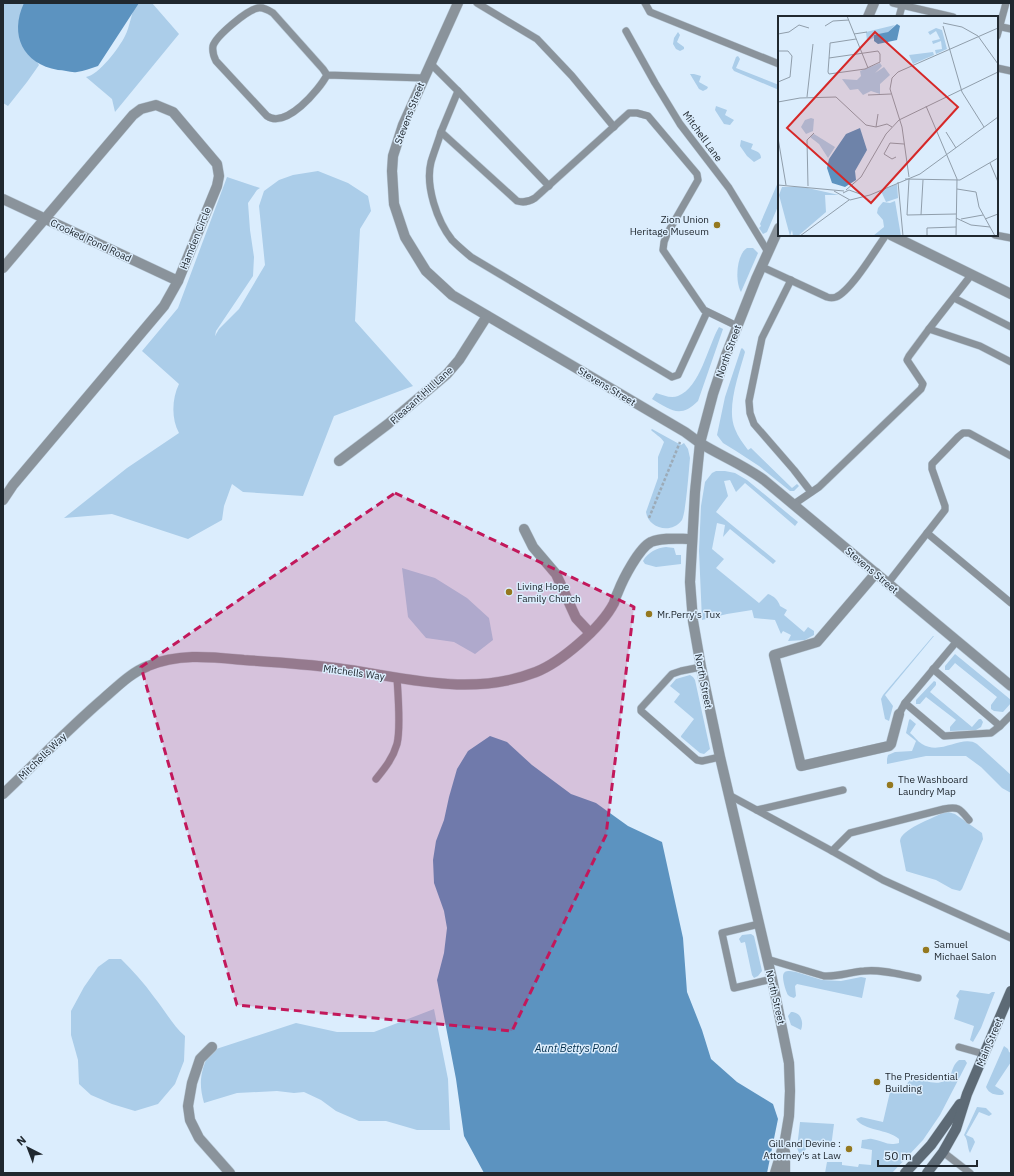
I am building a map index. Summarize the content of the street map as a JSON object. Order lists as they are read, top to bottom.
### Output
{
  "streets": {
    "main road": ["Main Street"],
    "street": [
      "Stevens Street",
      "Hamden Circle",
      "Crooked Pond Road",
      "North Street",
      "Pleasant Hill Lane",
      "Mitchells Way"
    ],
    "lane": ["Mitchell Lane"]
  },
  "crossings": [
    ["Stevens Street", "North Street"],
    ["Stevens Street", "Pleasant Hill Lane"],
    ["Mitchell Lane", "North Street"],
    ["Hamden Circle", "Crooked Pond Road"],
    ["North Street", "Mitchells Way"]
  ],
  "water": ["Aunt Bettys Pond"],
  "places": [
    "Zion Union Heritage Museum",
    "Living Hope Family Church",
    "Mr.Perry's Tux",
    "The Washboard Laundry Map",
    "Samuel Michael Salon",
    "The Presidential Building",
    "Gill and Devine : Attorney's at Law"
  ],
  "scale_bar": "50 m",
  "north": "top left"
}
